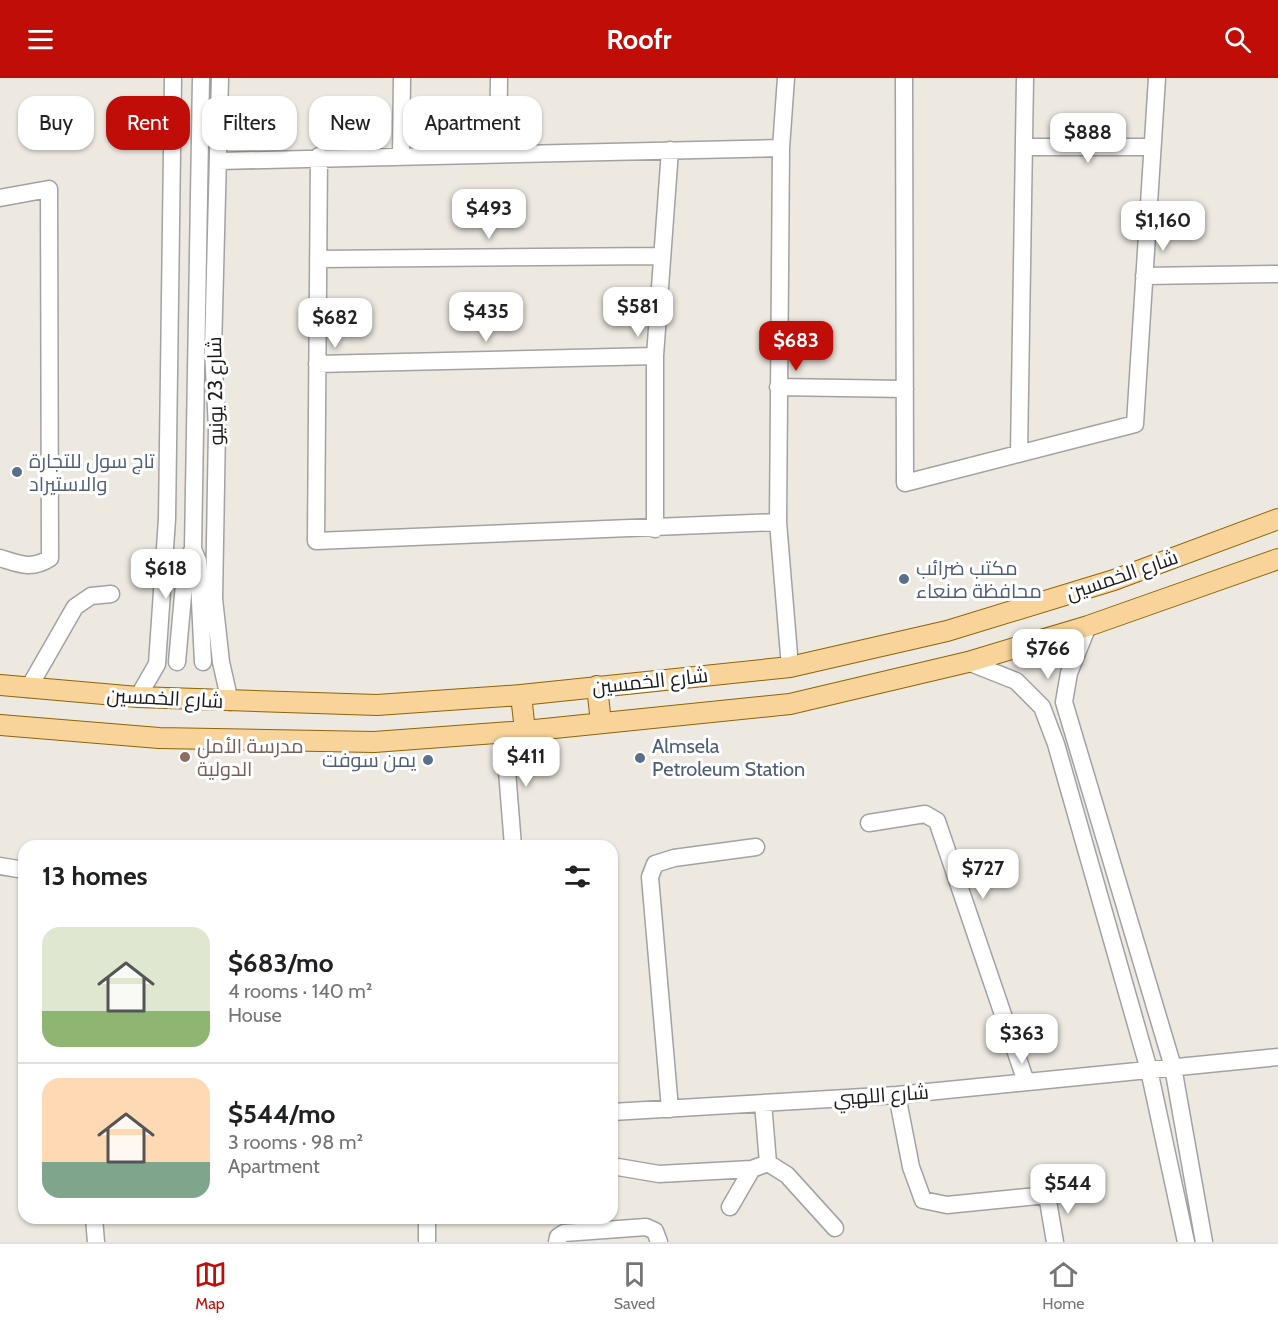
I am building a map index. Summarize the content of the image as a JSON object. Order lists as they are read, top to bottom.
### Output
{
  "streets": {
    "main road": ["شارع الخمسين"],
    "street": ["شارع 23 يونيو", "شارع اللهبي"]
  },
  "crossings": [
    ["شارع 23 يونيو", "شارع الخمسين"]
  ],
  "places": [
    "تاج سول للتجارة والاستيراد",
    "مكتب ضرائب محافظة صنعاء",
    "مدرسة الأمل الدولية",
    "Almsela Petroleum Station",
    "يمن سوفت"
  ],
  "page": {
    "header": "Roofr",
    "chip": [
      "Buy",
      "Rent",
      "Filters",
      "New",
      "Apartment"
    ],
    "price": [
      "$888",
      "$493",
      "$1,160",
      "$581",
      "$435",
      "$682",
      "$683",
      "$618",
      "$766",
      "$411",
      "$727",
      "$363",
      "$544"
    ],
    "heading": "13 homes",
    "list": [
      {
        "name": "$683/mo",
        "note": "4 rooms · 140 m² · House"
      },
      {
        "name": "$544/mo",
        "note": "3 rooms · 98 m² · Apartment"
      }
    ],
    "tabs": ["Map", "Saved", "Home"]
  }
}
